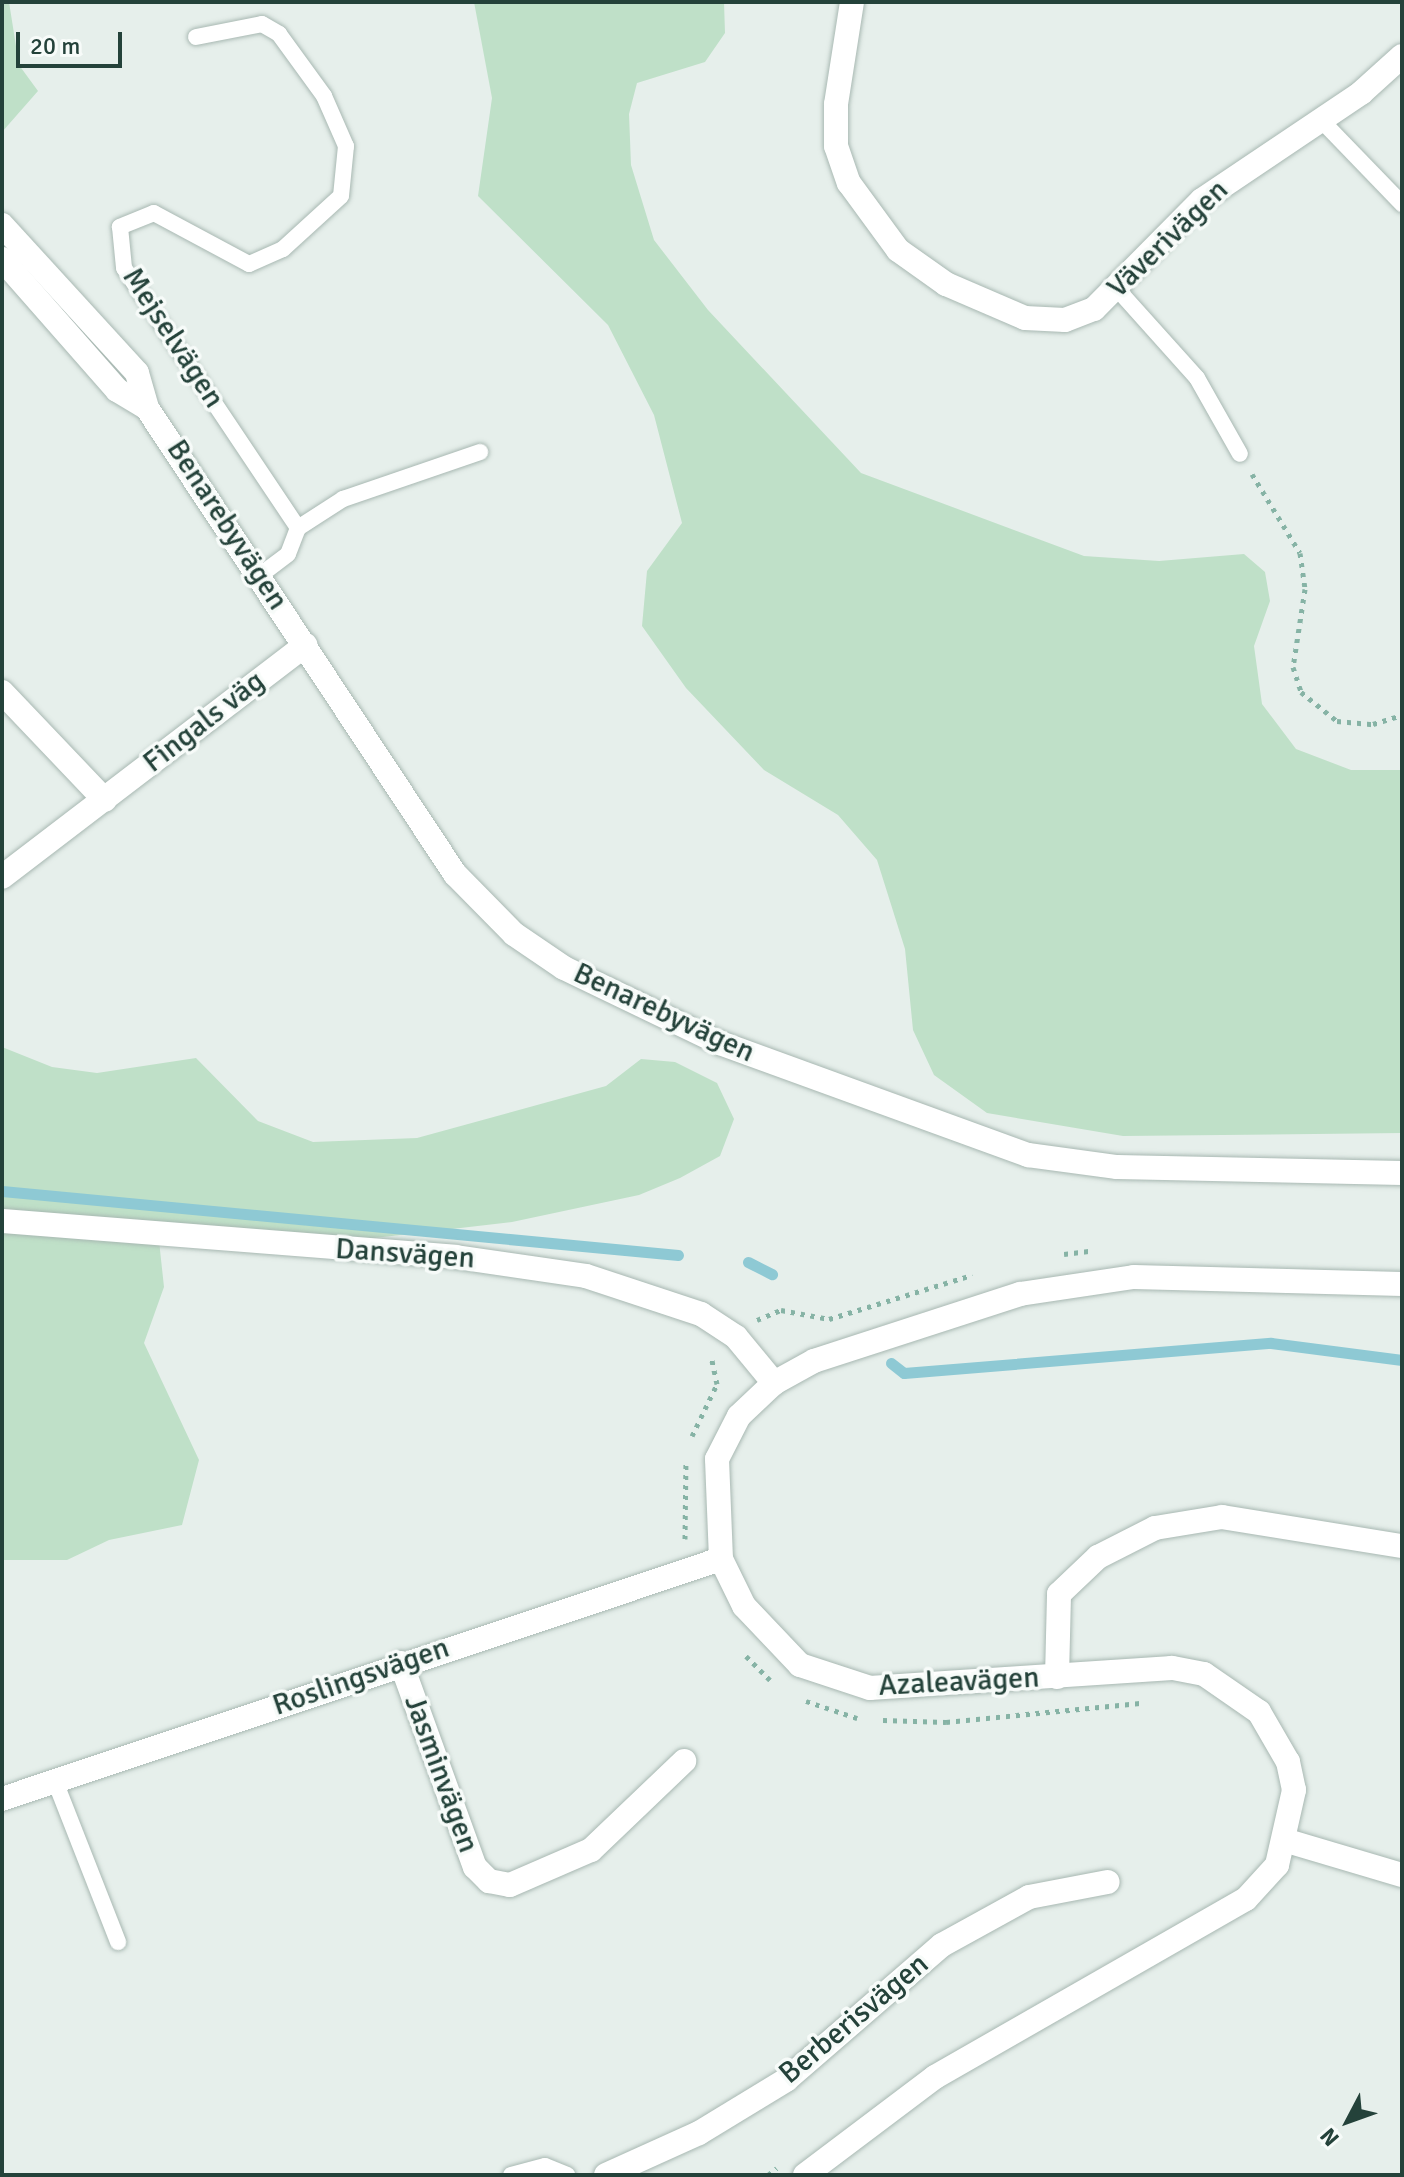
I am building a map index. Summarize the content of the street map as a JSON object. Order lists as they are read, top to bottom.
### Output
{
  "streets": {
    "street": [
      "Väverivägen",
      "Benarebyvägen",
      "Fingals väg",
      "Dansvägen",
      "Roslingsvägen",
      "Azaleavägen",
      "Jasminvägen",
      "Berberisvägen"
    ],
    "lane": ["Mejselvägen"]
  },
  "crossings": [
    ["Benarebyvägen", "Fingals väg"],
    ["Dansvägen", "Azaleavägen"],
    ["Roslingsvägen", "Azaleavägen"],
    ["Roslingsvägen", "Jasminvägen"]
  ],
  "scale_bar": "20 m",
  "north": "bottom left"
}
